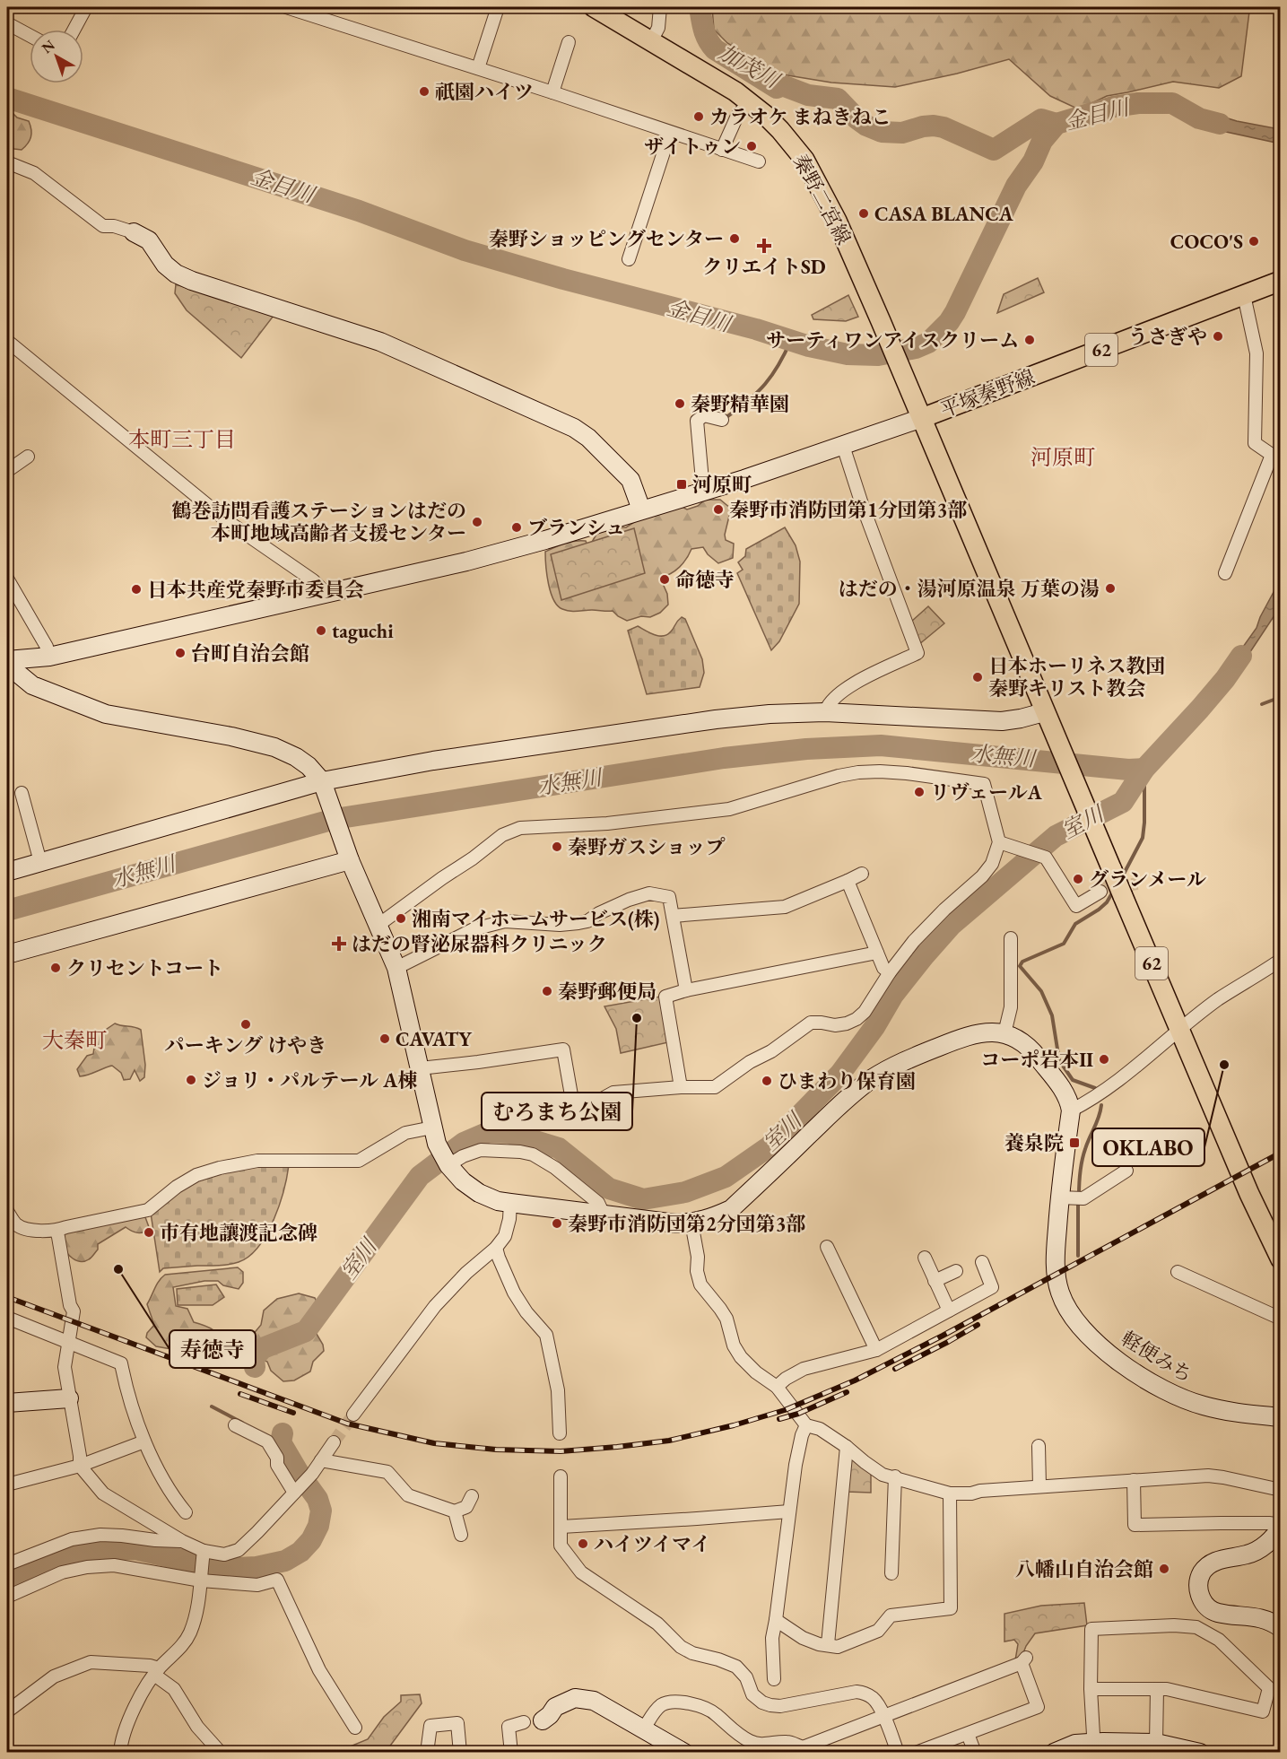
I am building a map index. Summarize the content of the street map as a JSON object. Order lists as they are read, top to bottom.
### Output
{
  "streets": {
    "main road": ["秦野二宮線", "62", "平塚秦野線"],
    "street": ["軽便みち"]
  },
  "crossings": [
    ["秦野二宮線", "平塚秦野線"],
    ["62", "平塚秦野線"]
  ],
  "districts": ["本町三丁目", "河原町", "大秦町"],
  "water": [
    "加茂川",
    "金目川",
    "水無川",
    "室川"
  ],
  "places": {
    "other": [
      "祇園ハイツ",
      "カラオケ まねきねこ",
      "ザイトゥン",
      "CASA BLANCA",
      "秦野ショッピングセンター",
      "COCO'S",
      "うさぎや",
      "サーティワンアイスクリーム",
      "秦野精華園",
      "秦野市消防団第1分団第3部",
      "鶴巻訪問看護ステーションはだの 本町地域高齢者支援センター",
      "ブランシュ",
      "命徳寺",
      "はだの・湯河原温泉 万葉の湯",
      "日本共産党秦野市委員会",
      "taguchi",
      "台町自治会館",
      "日本ホーリネス教団 秦野キリスト教会",
      "リヴェールA",
      "秦野ガスショップ",
      "グランメール",
      "湘南マイホームサービス(株)",
      "クリセントコート",
      "秦野郵便局",
      "むろまち公園",
      "パーキング けやき",
      "CAVATY",
      "コーポ岩本Ⅱ",
      "OKLABO",
      "ジョリ・パルテール A棟",
      "ひまわり保育園",
      "秦野市消防団第2分団第3部",
      "市有地讓渡記念碑",
      "寿徳寺",
      "ハイツイマイ",
      "八幡山自治会館"
    ],
    "health": ["クリエイトSD", "はだの腎泌尿器科クリニック"],
    "transit": ["河原町", "養泉院"]
  },
  "north": "top left"
}
